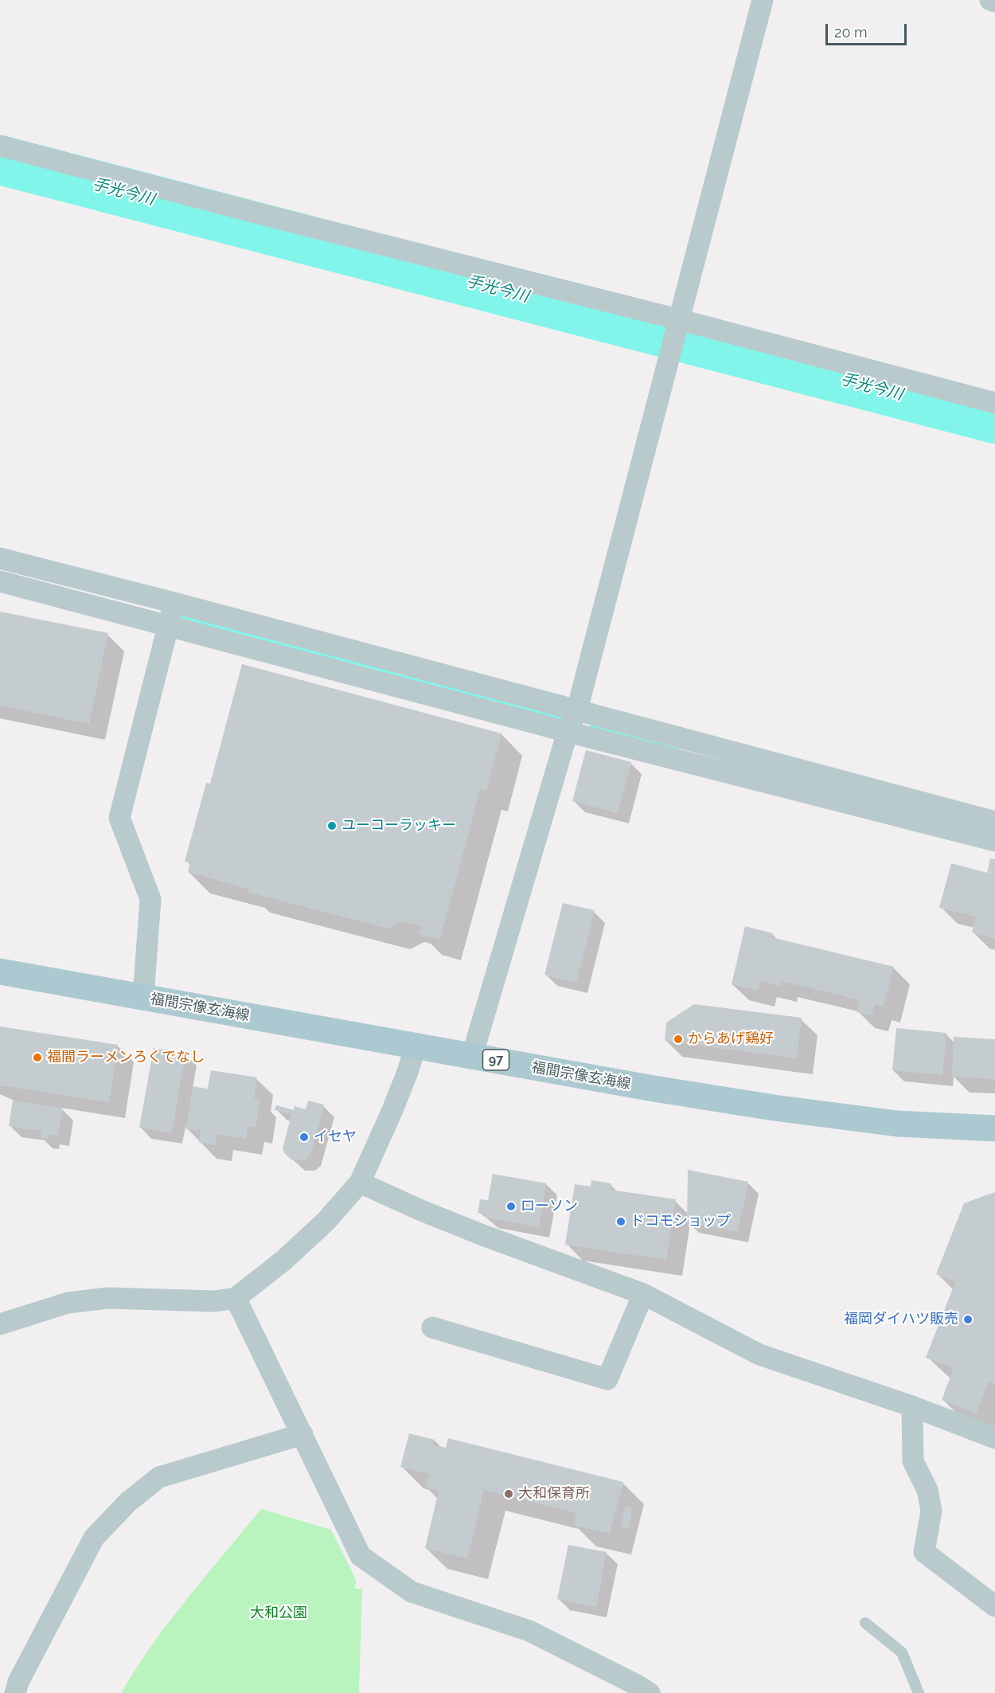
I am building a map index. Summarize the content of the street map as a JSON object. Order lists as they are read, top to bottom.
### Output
{
  "streets": {
    "main road": ["福間宗像玄海線", "97"]
  },
  "water": ["手光今川"],
  "parks": ["大和公園"],
  "places": [
    "ユーコーラッキー",
    "からあげ鶏好",
    "福間ラーメンろくでなし",
    "イセヤ",
    "ローソン",
    "ドコモショップ",
    "福岡ダイハツ販売",
    "大和保育所"
  ],
  "scale_bar": "20 m"
}
